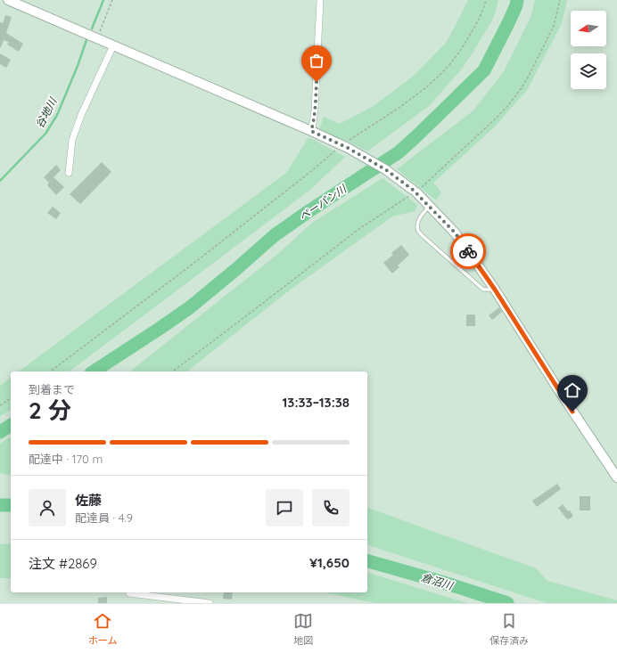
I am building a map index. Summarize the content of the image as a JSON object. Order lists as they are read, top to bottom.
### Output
{
  "water": ["谷地川", "ペーパン川", "倉沼川"],
  "north": "left",
  "page": {
    "heading": ["2 分", "到着まで", "13:33–13:38"],
    "panel": [
      "佐藤",
      "配達員 · 4.9",
      "注文 #2869",
      "¥1,650"
    ],
    "bar": "配達中 · 170 m",
    "tabs": ["ホーム", "地図", "保存済み"]
  }
}
